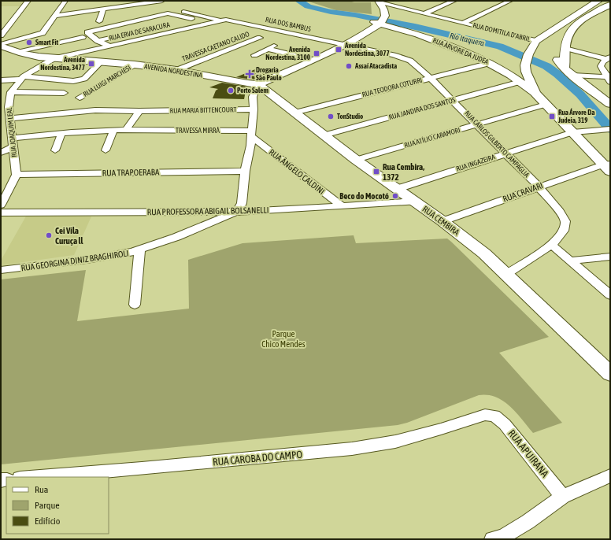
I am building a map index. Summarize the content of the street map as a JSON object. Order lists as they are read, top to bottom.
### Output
{
  "streets": {
    "street": [
      "RUA DOS BAMBUS",
      "RUA ERVA DE SARACURA",
      "RUA DOMITILA D'ABRIL",
      "TRAVESSA CAETANO CALIDO",
      "RUA ÁRVORE DA JUDEA",
      "AVENIDA NORDESTINA",
      "RUA LUIGI MARCHESI",
      "RUA TEODORA COTURRI",
      "RUA JANDIRA DOS SANTOS",
      "RUA MARIA BITTENCOURT",
      "TRAVESSA MIRRÁ",
      "RUA JOAQUIM LEAL",
      "RUA ATÍLIO CARAMORI",
      "RUA CARLOS GILBERTO CAMPAGLIA",
      "RUA INGAZEIRA",
      "RUA ÂNGELO CALDINI",
      "RUA TRAPOERABA",
      "RUA CRAVARI",
      "RUA PROFESSORA ABIGAIL BOLSANELLI",
      "RUA CEMBIRA",
      "RUA GEORGINA DINIZ BRAGHIROLI",
      "RUA APUIRANA",
      "RUA CAROBA DO CAMPO"
    ]
  },
  "crossings": [
    ["RUA DOS BAMBUS", "RUA ERVA DE SARACURA"],
    ["RUA DOS BAMBUS", "RUA CARLOS GILBERTO CAMPAGLIA"],
    ["RUA ERVA DE SARACURA", "AVENIDA NORDESTINA"],
    ["RUA ERVA DE SARACURA", "RUA JOAQUIM LEAL"],
    ["TRAVESSA CAETANO CALIDO", "AVENIDA NORDESTINA"],
    ["RUA ÁRVORE DA JUDEA", "RUA TEODORA COTURRI"],
    ["RUA ÁRVORE DA JUDEA", "RUA JANDIRA DOS SANTOS"],
    ["AVENIDA NORDESTINA", "RUA LUIGI MARCHESI"],
    ["AVENIDA NORDESTINA", "RUA JOAQUIM LEAL"],
    ["AVENIDA NORDESTINA", "RUA CEMBIRA"],
    ["RUA TEODORA COTURRI", "RUA CARLOS GILBERTO CAMPAGLIA"],
    ["RUA TEODORA COTURRI", "RUA CEMBIRA"],
    ["RUA JANDIRA DOS SANTOS", "RUA CARLOS GILBERTO CAMPAGLIA"],
    ["RUA JANDIRA DOS SANTOS", "RUA CEMBIRA"],
    ["RUA MARIA BITTENCOURT", "RUA JOAQUIM LEAL"],
    ["TRAVESSA MIRRÁ", "RUA JOAQUIM LEAL"],
    ["TRAVESSA MIRRÁ", "RUA ÂNGELO CALDINI"],
    ["RUA JOAQUIM LEAL", "RUA TRAPOERABA"],
    ["RUA ATÍLIO CARAMORI", "RUA CARLOS GILBERTO CAMPAGLIA"],
    ["RUA ATÍLIO CARAMORI", "RUA CEMBIRA"],
    ["RUA CARLOS GILBERTO CAMPAGLIA", "RUA INGAZEIRA"],
    ["RUA CARLOS GILBERTO CAMPAGLIA", "RUA CRAVARI"],
    ["RUA CARLOS GILBERTO CAMPAGLIA", "RUA CEMBIRA"],
    ["RUA INGAZEIRA", "RUA CEMBIRA"],
    ["RUA ÂNGELO CALDINI", "RUA PROFESSORA ABIGAIL BOLSANELLI"],
    ["RUA CRAVARI", "RUA CEMBIRA"],
    ["RUA PROFESSORA ABIGAIL BOLSANELLI", "RUA CEMBIRA"],
    ["RUA PROFESSORA ABIGAIL BOLSANELLI", "RUA GEORGINA DINIZ BRAGHIROLI"],
    ["RUA APUIRANA", "RUA CAROBA DO CAMPO"]
  ],
  "water": ["Rio Itaquera"],
  "parks": ["Parque Chico Mendes"],
  "places": {
    "other": [
      "Smart Fit",
      "Assaí Atacadista",
      "Porto Salem",
      "TonStudio",
      "Beco do Mocotó",
      "Cei Vila Curuça ll"
    ],
    "transit": [
      "Avenida Nordestina, 3077",
      "Avenida Nordestina, 3100",
      "Avenida Nordestina, 3477",
      "Rua Árvore Da Judeia, 319",
      "Rua Cembira, 1372"
    ],
    "health": ["Drogaria São Paulo"]
  },
  "legend": ["Rua", "Parque", "Edifício"]
}
